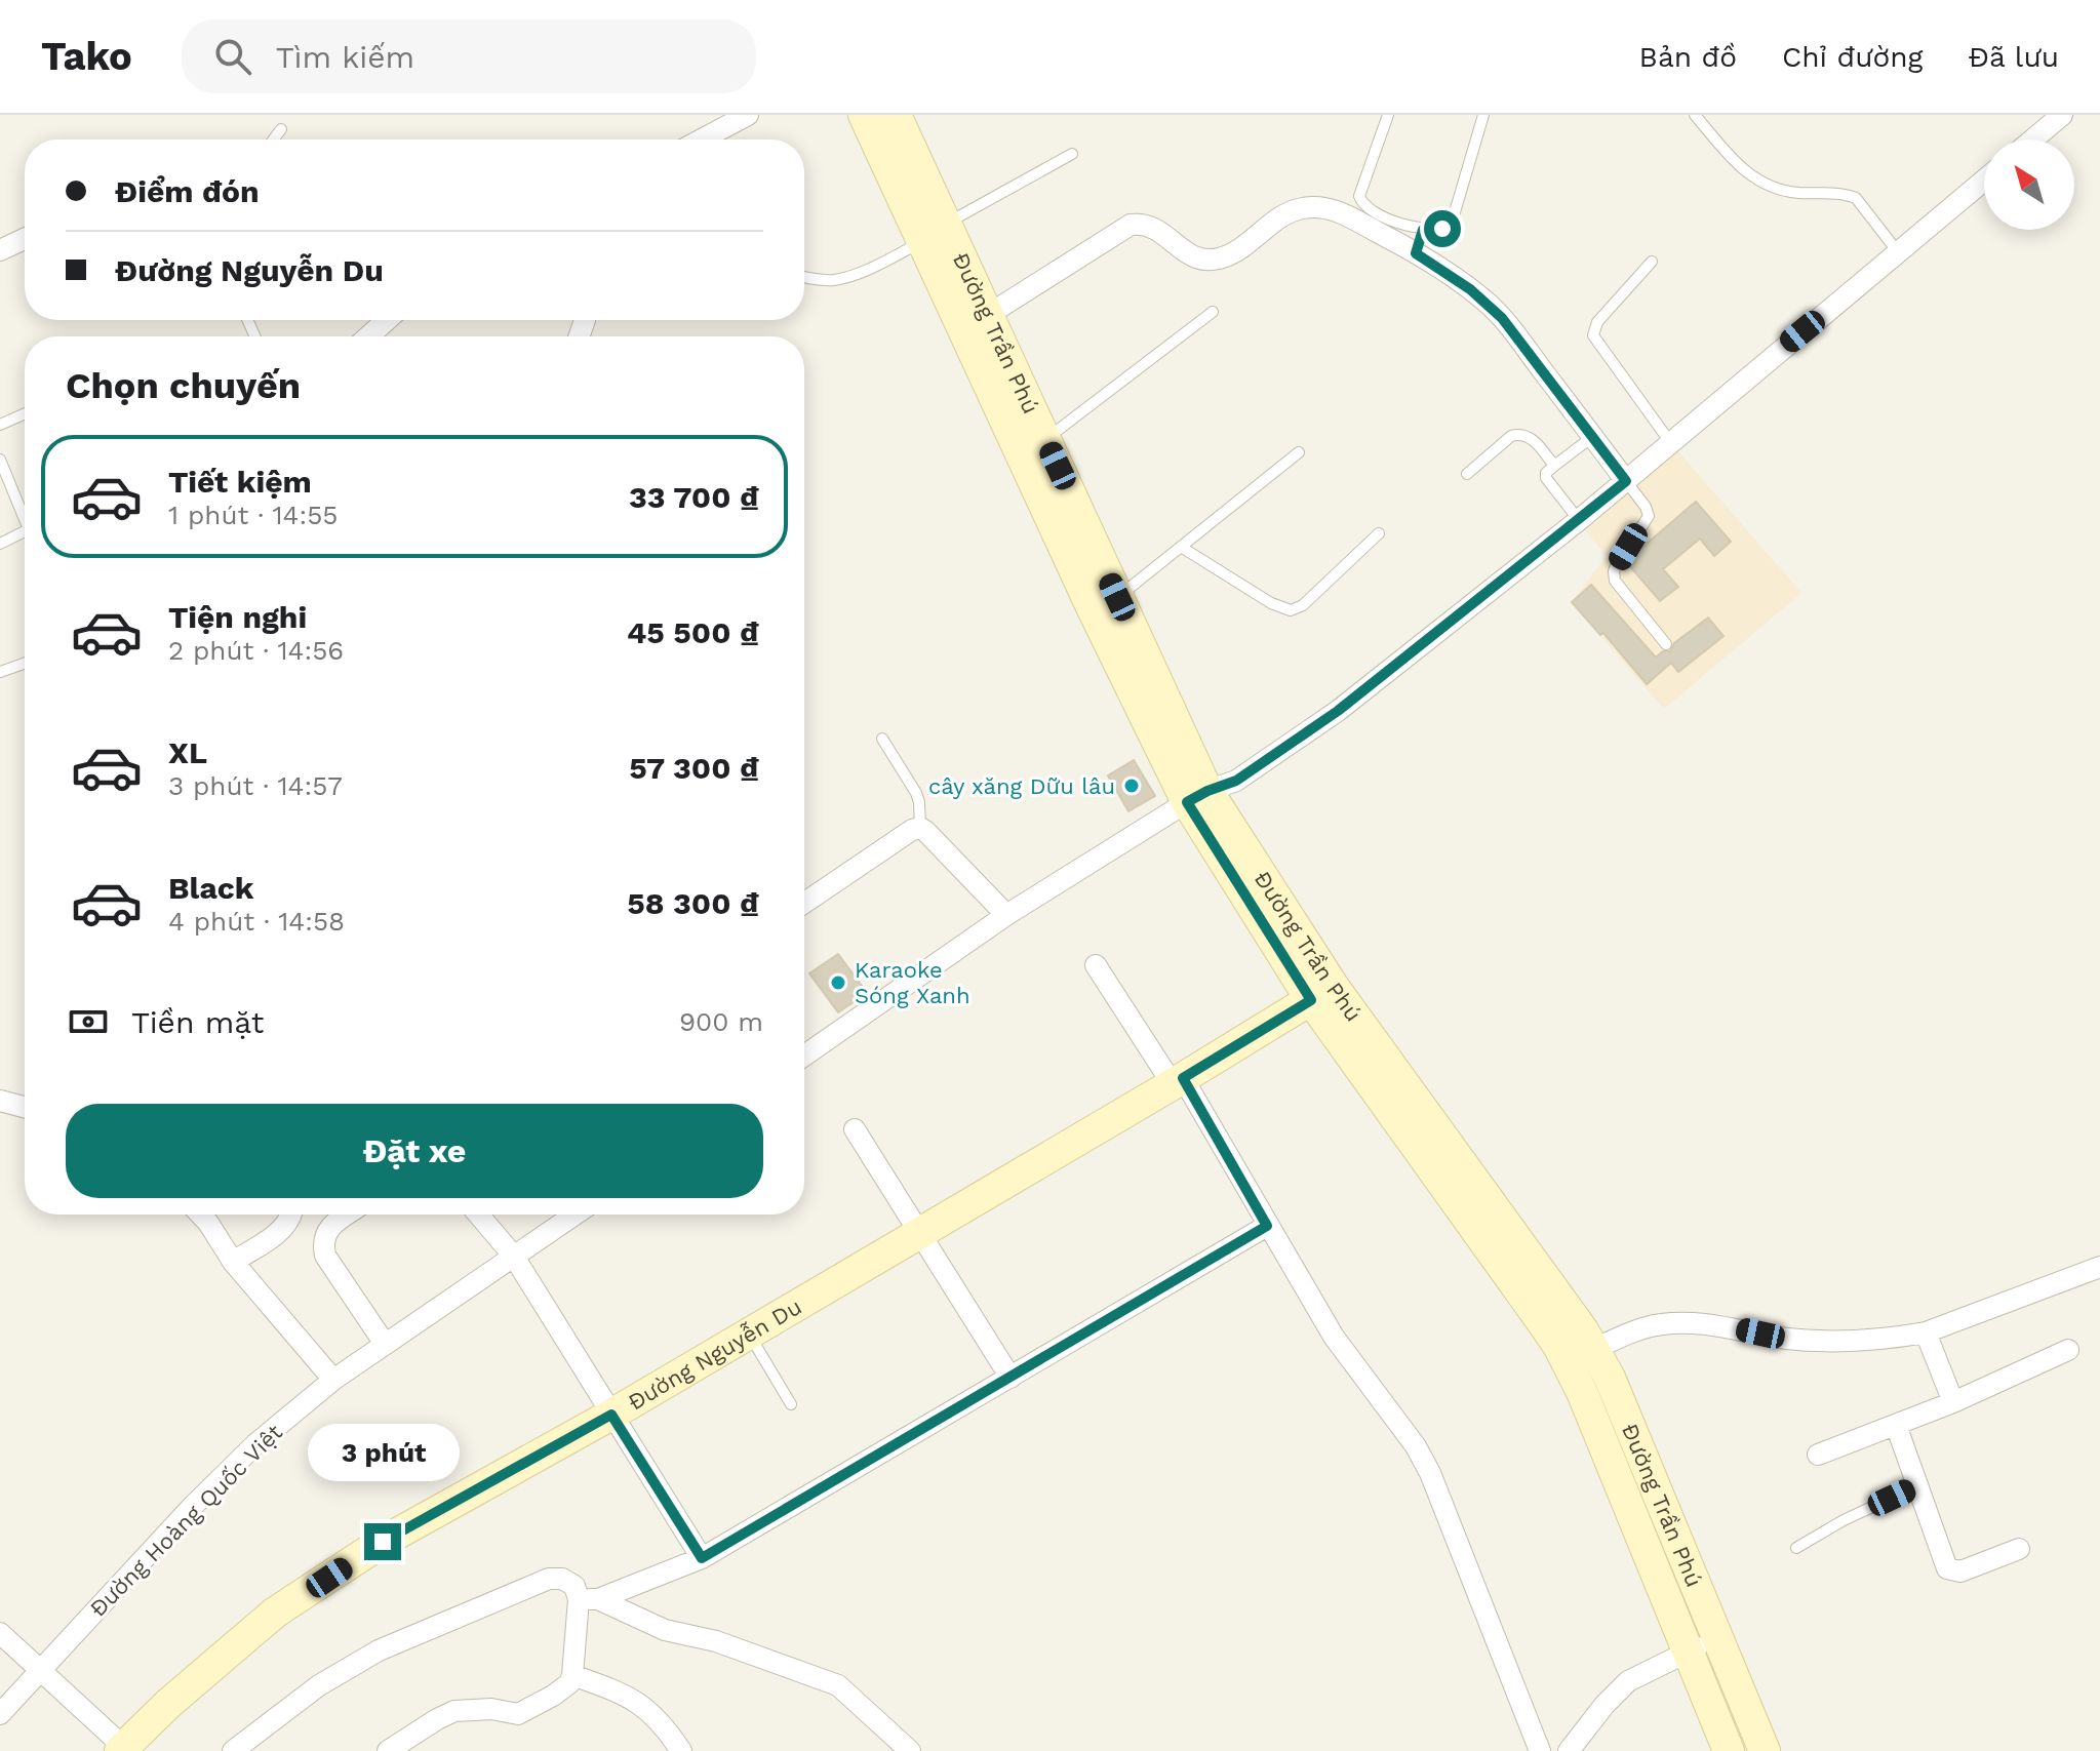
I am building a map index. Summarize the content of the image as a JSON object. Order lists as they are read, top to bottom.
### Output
{
  "streets": {
    "main road": ["Đường Trần Phú", "Đường Nguyễn Du"],
    "street": ["Đường Hoàng Quốc Việt"]
  },
  "crossings": [
    ["Đường Trần Phú", "Đường Nguyễn Du"]
  ],
  "places": ["cây xăng Dữu lâu", "Karaoke Sóng Xanh"],
  "north": "top left",
  "page": {
    "header": "Tako",
    "search": "Tìm kiếm",
    "nav": ["Bản đồ", "Chỉ đường", "Đã lưu"],
    "banner": ["Điểm đón", "Đường Nguyễn Du"],
    "heading": "Chọn chuyến",
    "list": [
      {
        "name": "Tiết kiệm",
        "note": "1 phút · 14:55",
        "value": "33 700 ₫"
      },
      {
        "name": "Tiện nghi",
        "note": "2 phút · 14:56",
        "value": "45 500 ₫"
      },
      {
        "name": "XL",
        "note": "3 phút · 14:57",
        "value": "57 300 ₫"
      },
      {
        "name": "Black",
        "note": "4 phút · 14:58",
        "value": "58 300 ₫"
      }
    ],
    "pay": ["Tiền mặt", "900 m"],
    "buttons": "Đặt xe",
    "bubble": "3 phút"
  }
}
